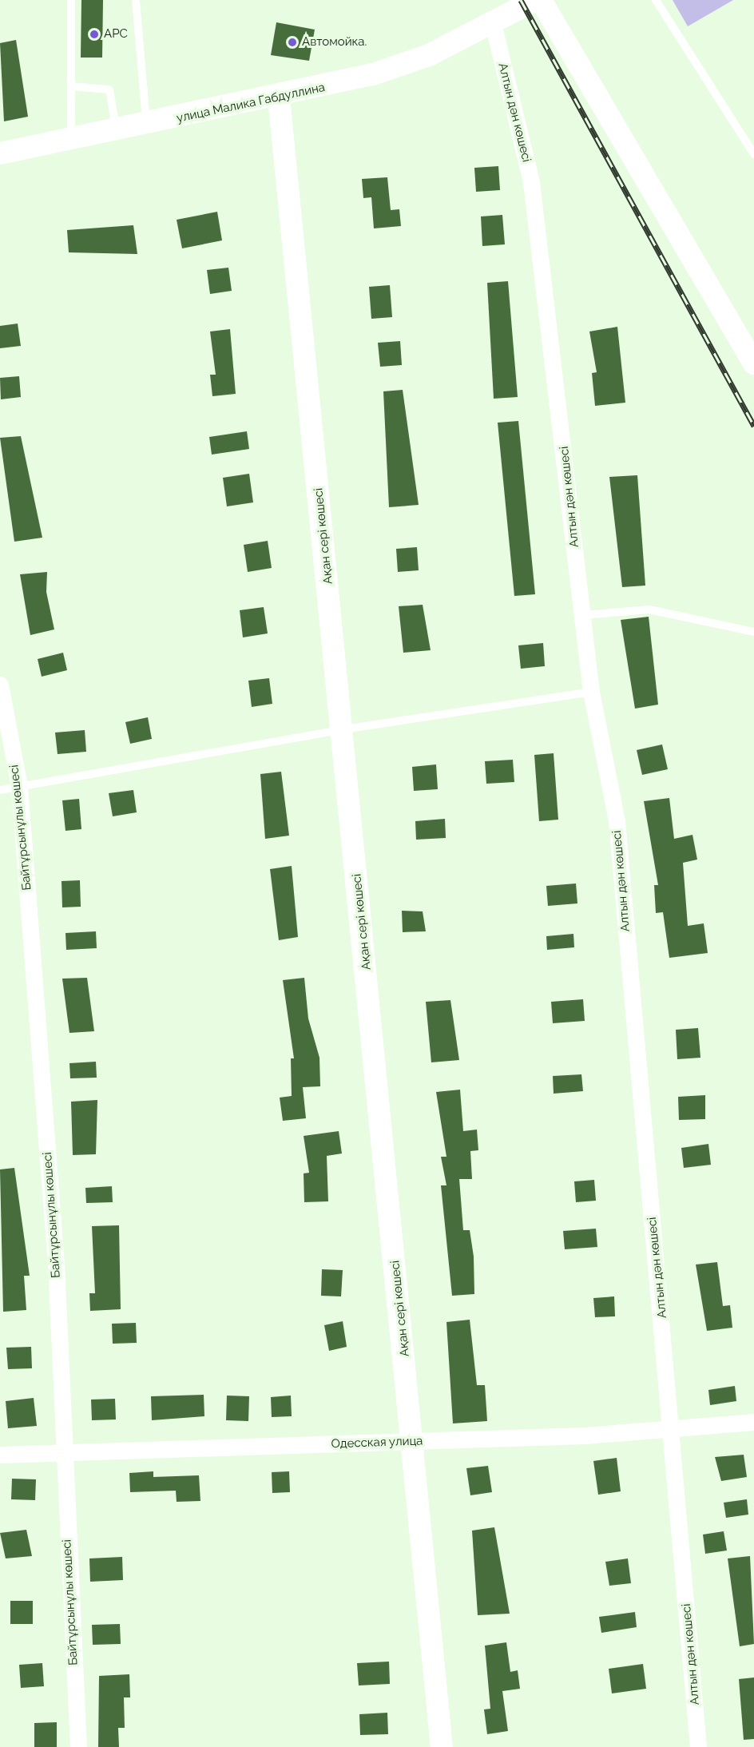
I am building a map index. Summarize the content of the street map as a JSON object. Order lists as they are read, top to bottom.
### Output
{
  "streets": {
    "street": [
      "улица Малика Габдуллина",
      "Алтын дән көшесі",
      "Ақан сері көшесі",
      "Байтұрсынұлы көшесі",
      "Одесская улица"
    ]
  },
  "crossings": [
    ["улица Малика Габдуллина", "Алтын дән көшесі"],
    ["улица Малика Габдуллина", "Ақан сері көшесі"],
    ["Алтын дән көшесі", "Одесская улица"],
    ["Ақан сері көшесі", "Одесская улица"],
    ["Байтұрсынұлы көшесі", "Одесская улица"]
  ],
  "places": ["АРС", "Автомойка."]
}
